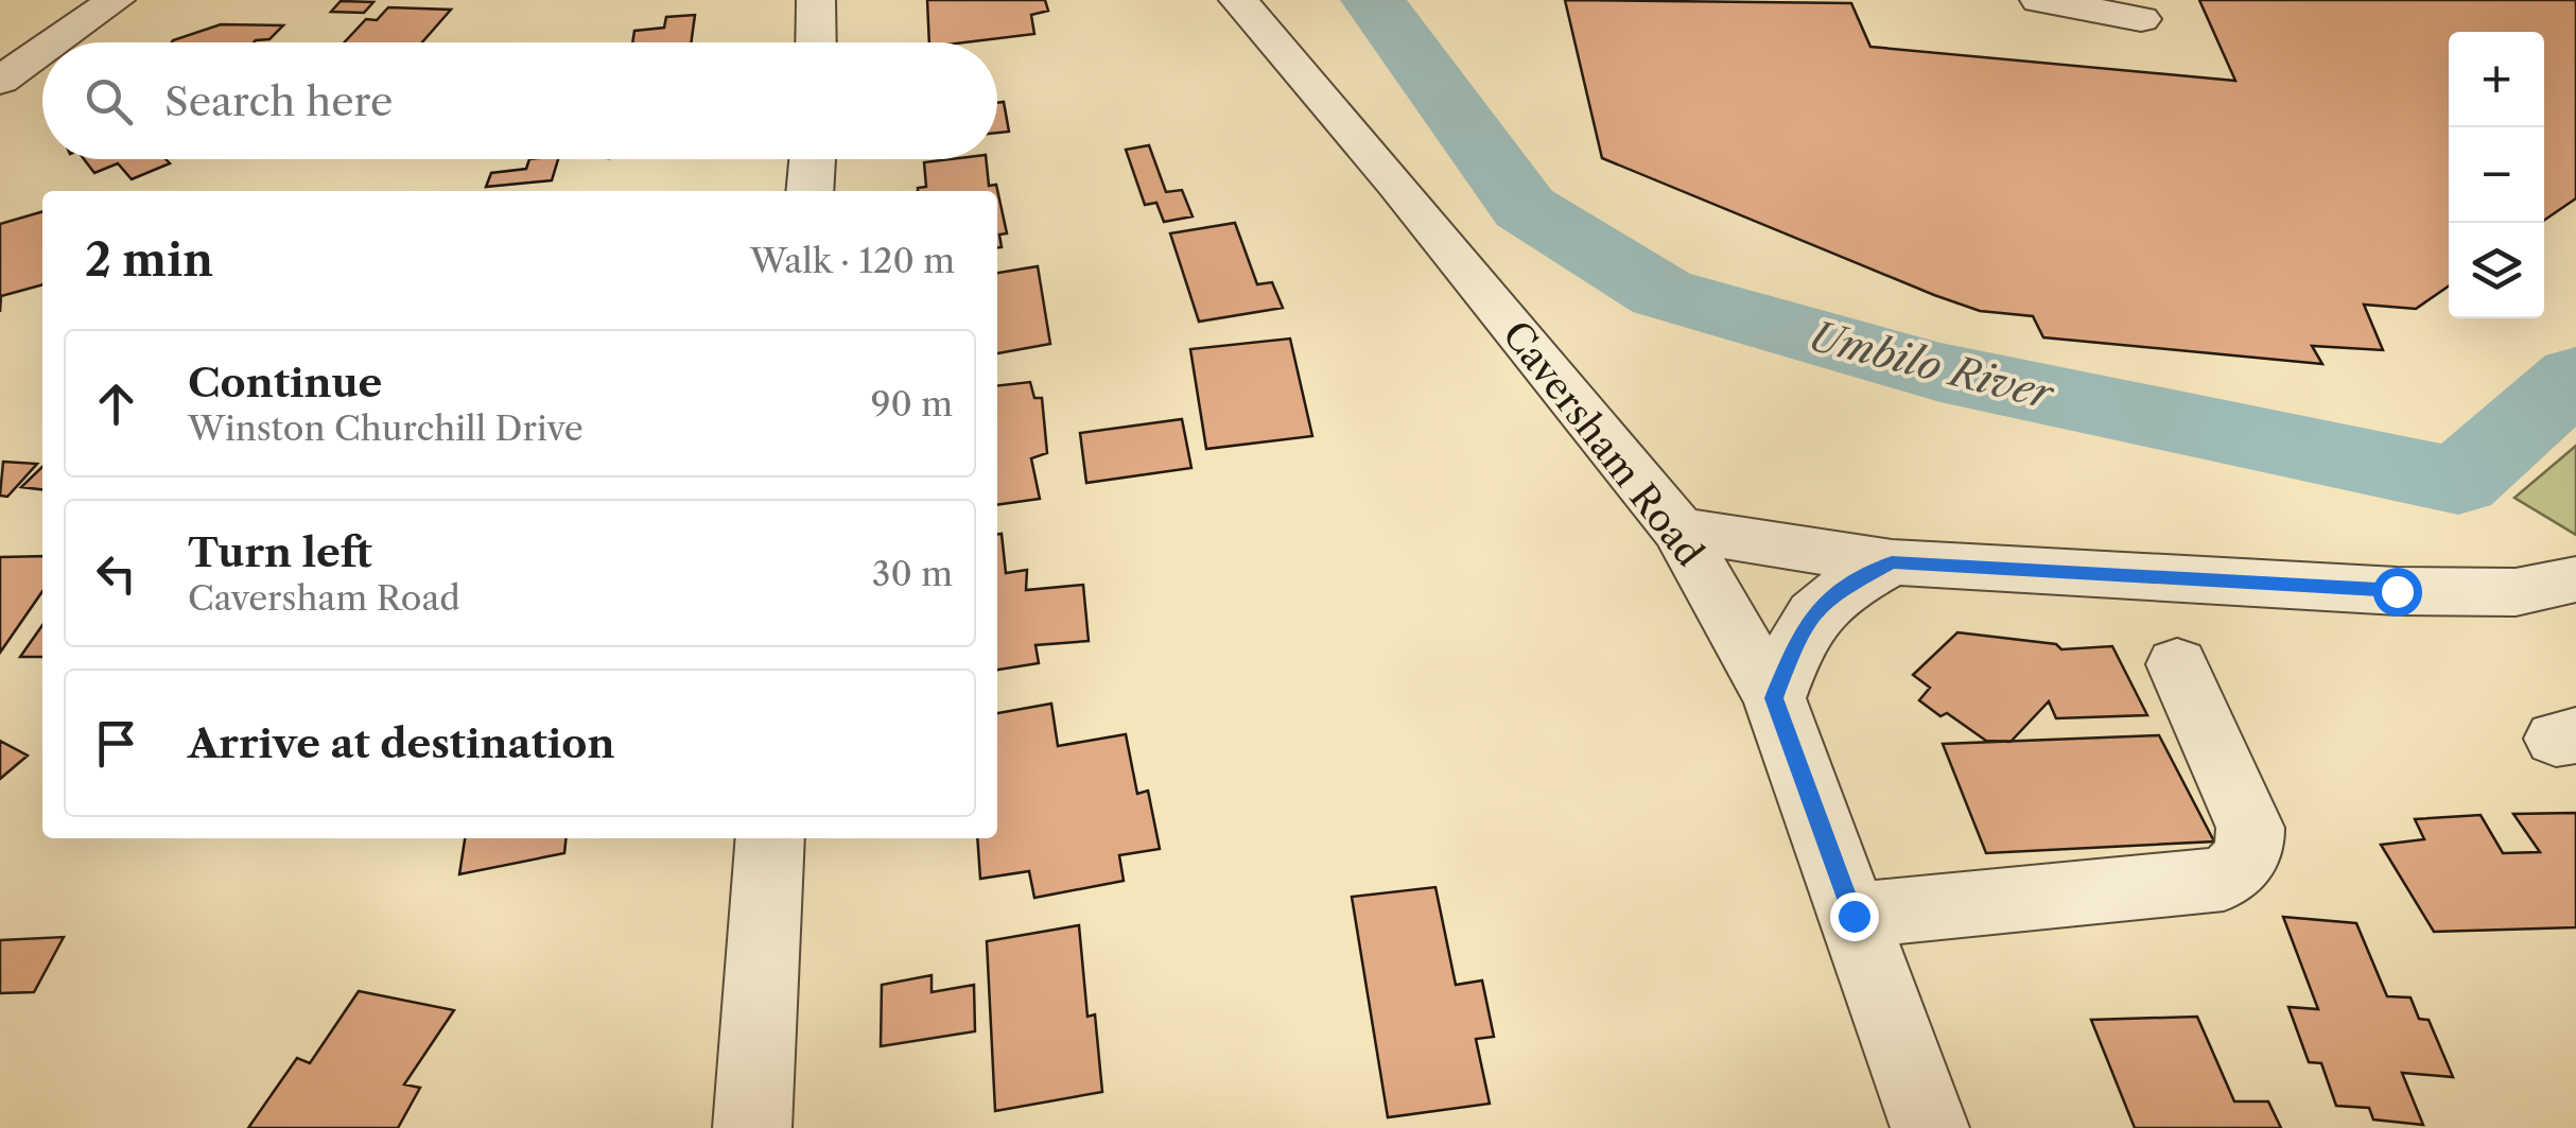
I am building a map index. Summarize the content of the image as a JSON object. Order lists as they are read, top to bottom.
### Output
{
  "streets": {
    "street": ["Caversham Road"]
  },
  "water": ["Umbilo River"],
  "page": {
    "map_buttons": ["+", "−"],
    "search": "Search here",
    "heading": ["2 min", "Walk · 120 m"],
    "list": [
      ["Continue", "Winston Churchill Drive", "90 m"],
      ["Turn left", "Caversham Road", "30 m"],
      "Arrive at destination"
    ]
  }
}
